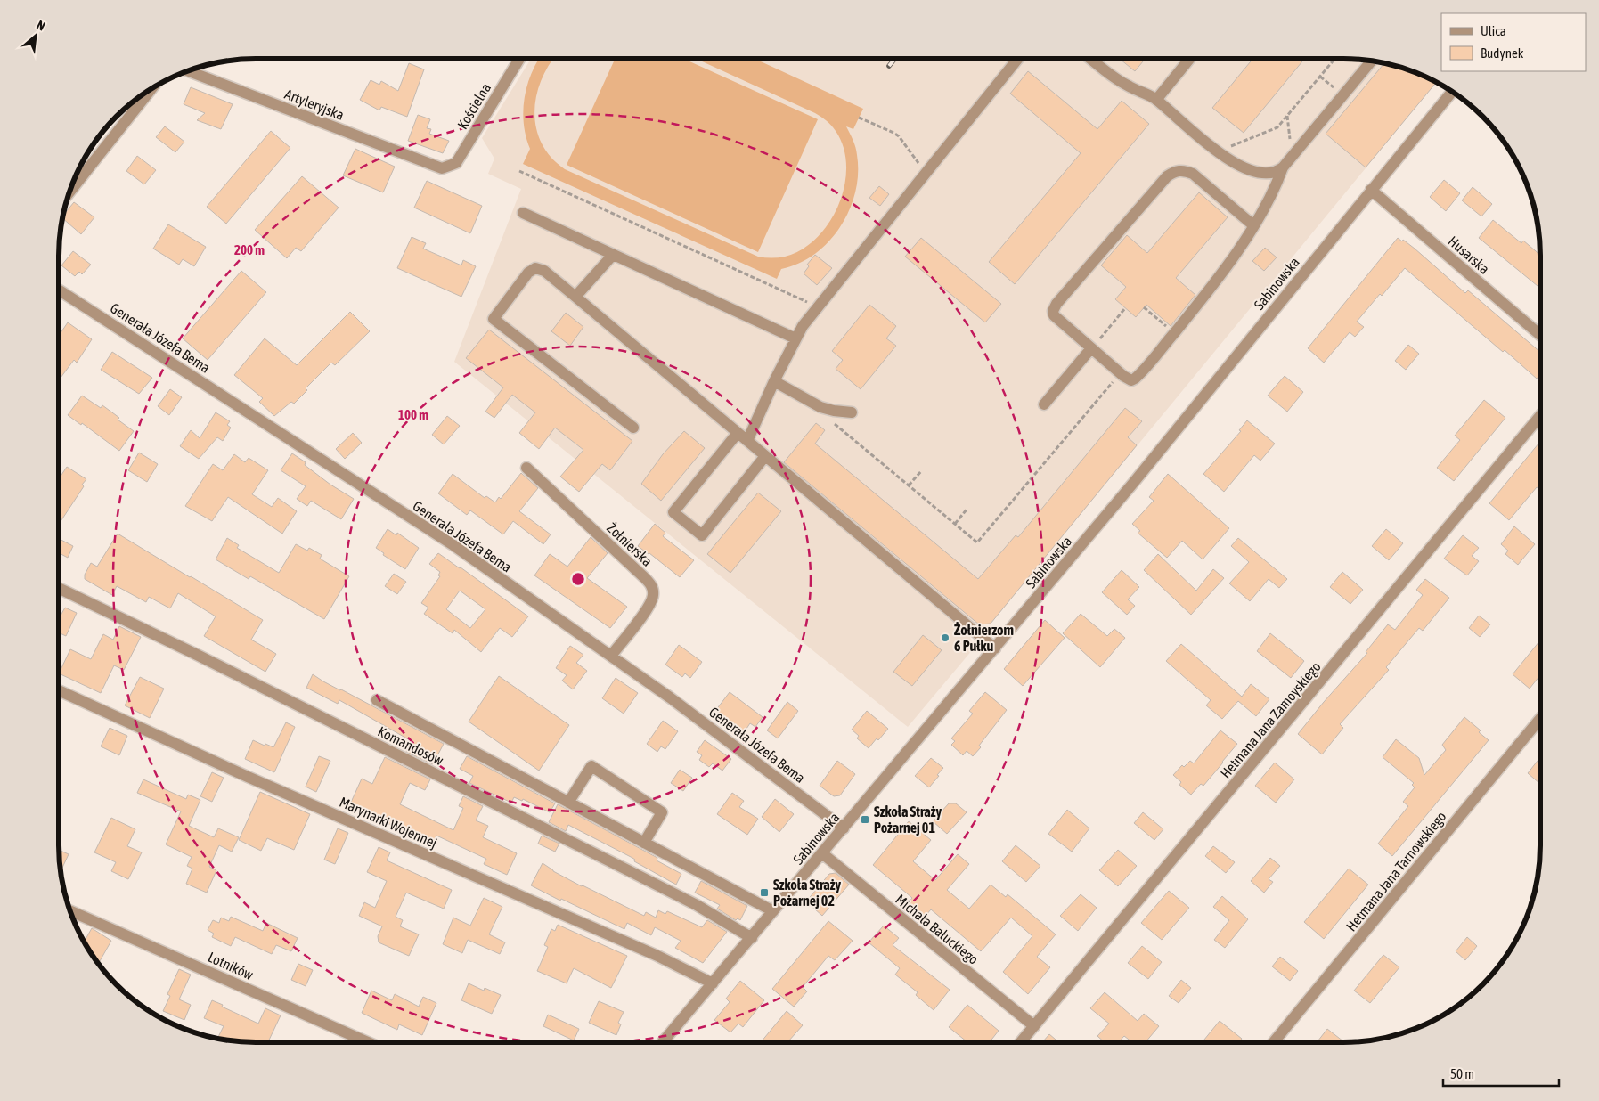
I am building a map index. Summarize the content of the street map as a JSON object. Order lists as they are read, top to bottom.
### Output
{
  "streets": {
    "street": [
      "Artyleryjska",
      "Kościelna",
      "Husarska",
      "Sabinowska",
      "Generała Józefa Bema",
      "Żołnierska",
      "Hetmana Jana Zamoyskiego",
      "Komandosów",
      "Marynarki Wojennej",
      "Hetmana Jana Tarnowskiego",
      "Michała Bałuckiego",
      "Lotników"
    ]
  },
  "crossings": [
    ["Artyleryjska", "Kościelna"],
    ["Husarska", "Sabinowska"],
    ["Sabinowska", "Generała Józefa Bema"],
    ["Sabinowska", "Komandosów"],
    ["Sabinowska", "Marynarki Wojennej"],
    ["Sabinowska", "Michała Bałuckiego"],
    ["Generała Józefa Bema", "Żołnierska"],
    ["Hetmana Jana Zamoyskiego", "Michała Bałuckiego"]
  ],
  "places": {
    "other": ["Żołnierzom 6 Pułku"],
    "transit": ["Szkoła Straży Pożarnej 01", "Szkoła Straży Pożarnej 02"]
  },
  "legend": ["Ulica", "Budynek"],
  "scale_bar": "50 m",
  "north": "top right",
  "rings": ["200 m", "100 m"]
}
